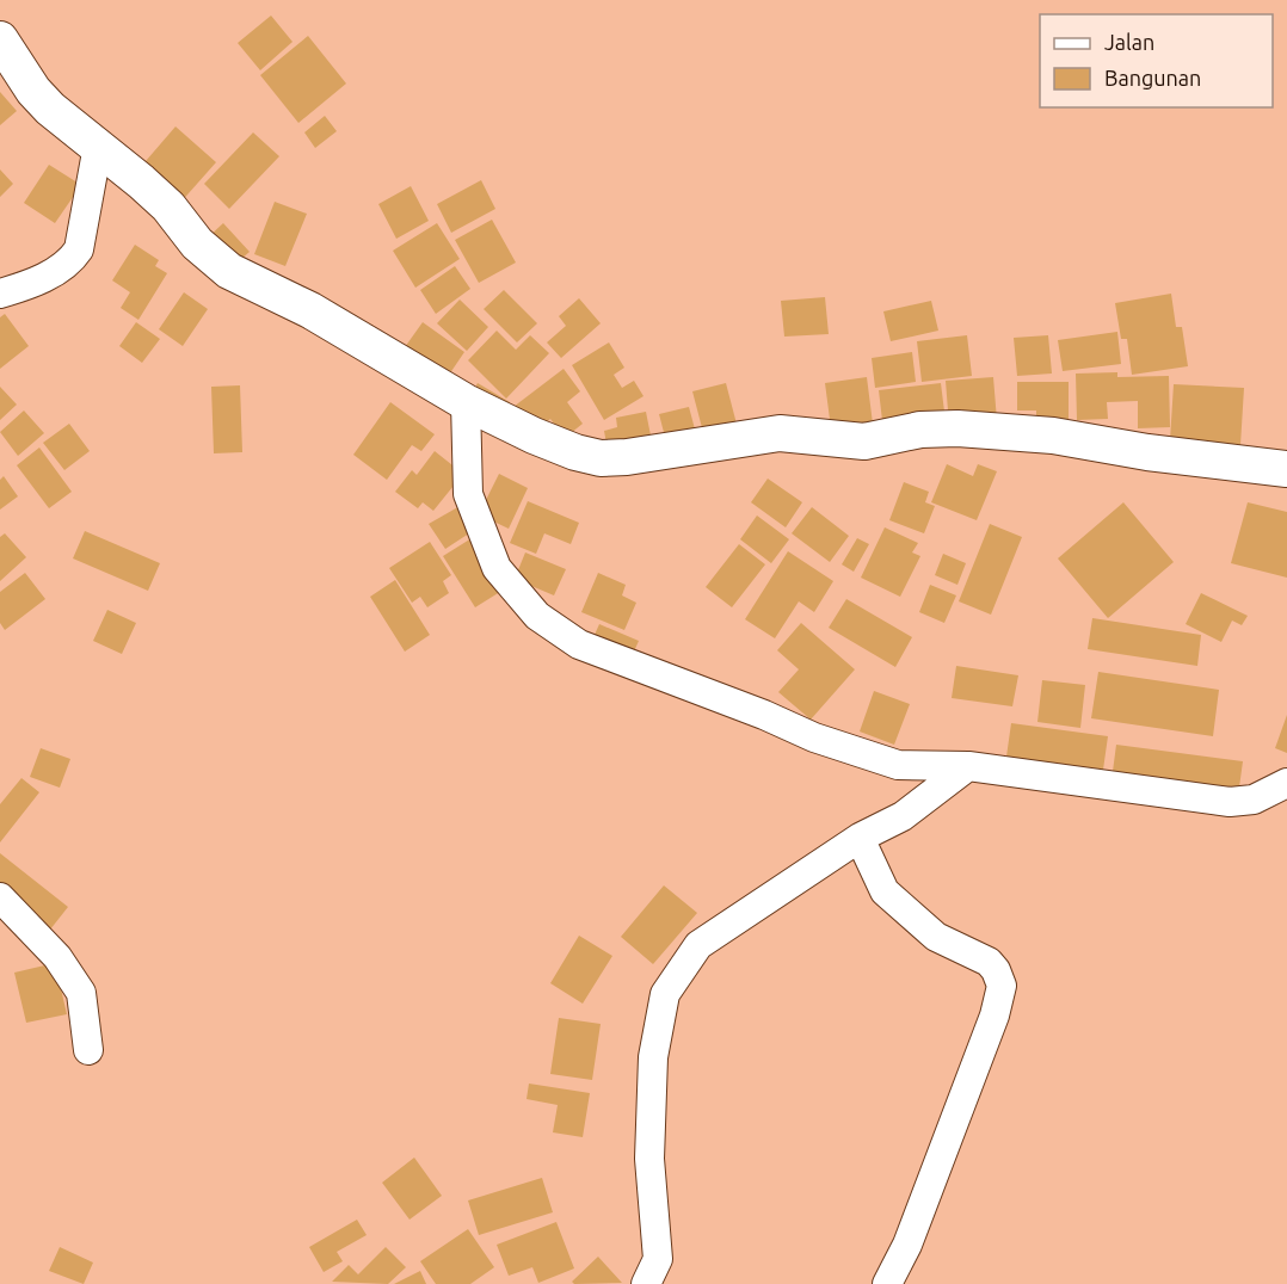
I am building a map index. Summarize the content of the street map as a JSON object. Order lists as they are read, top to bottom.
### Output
{
  "legend": ["Jalan", "Bangunan"]
}
